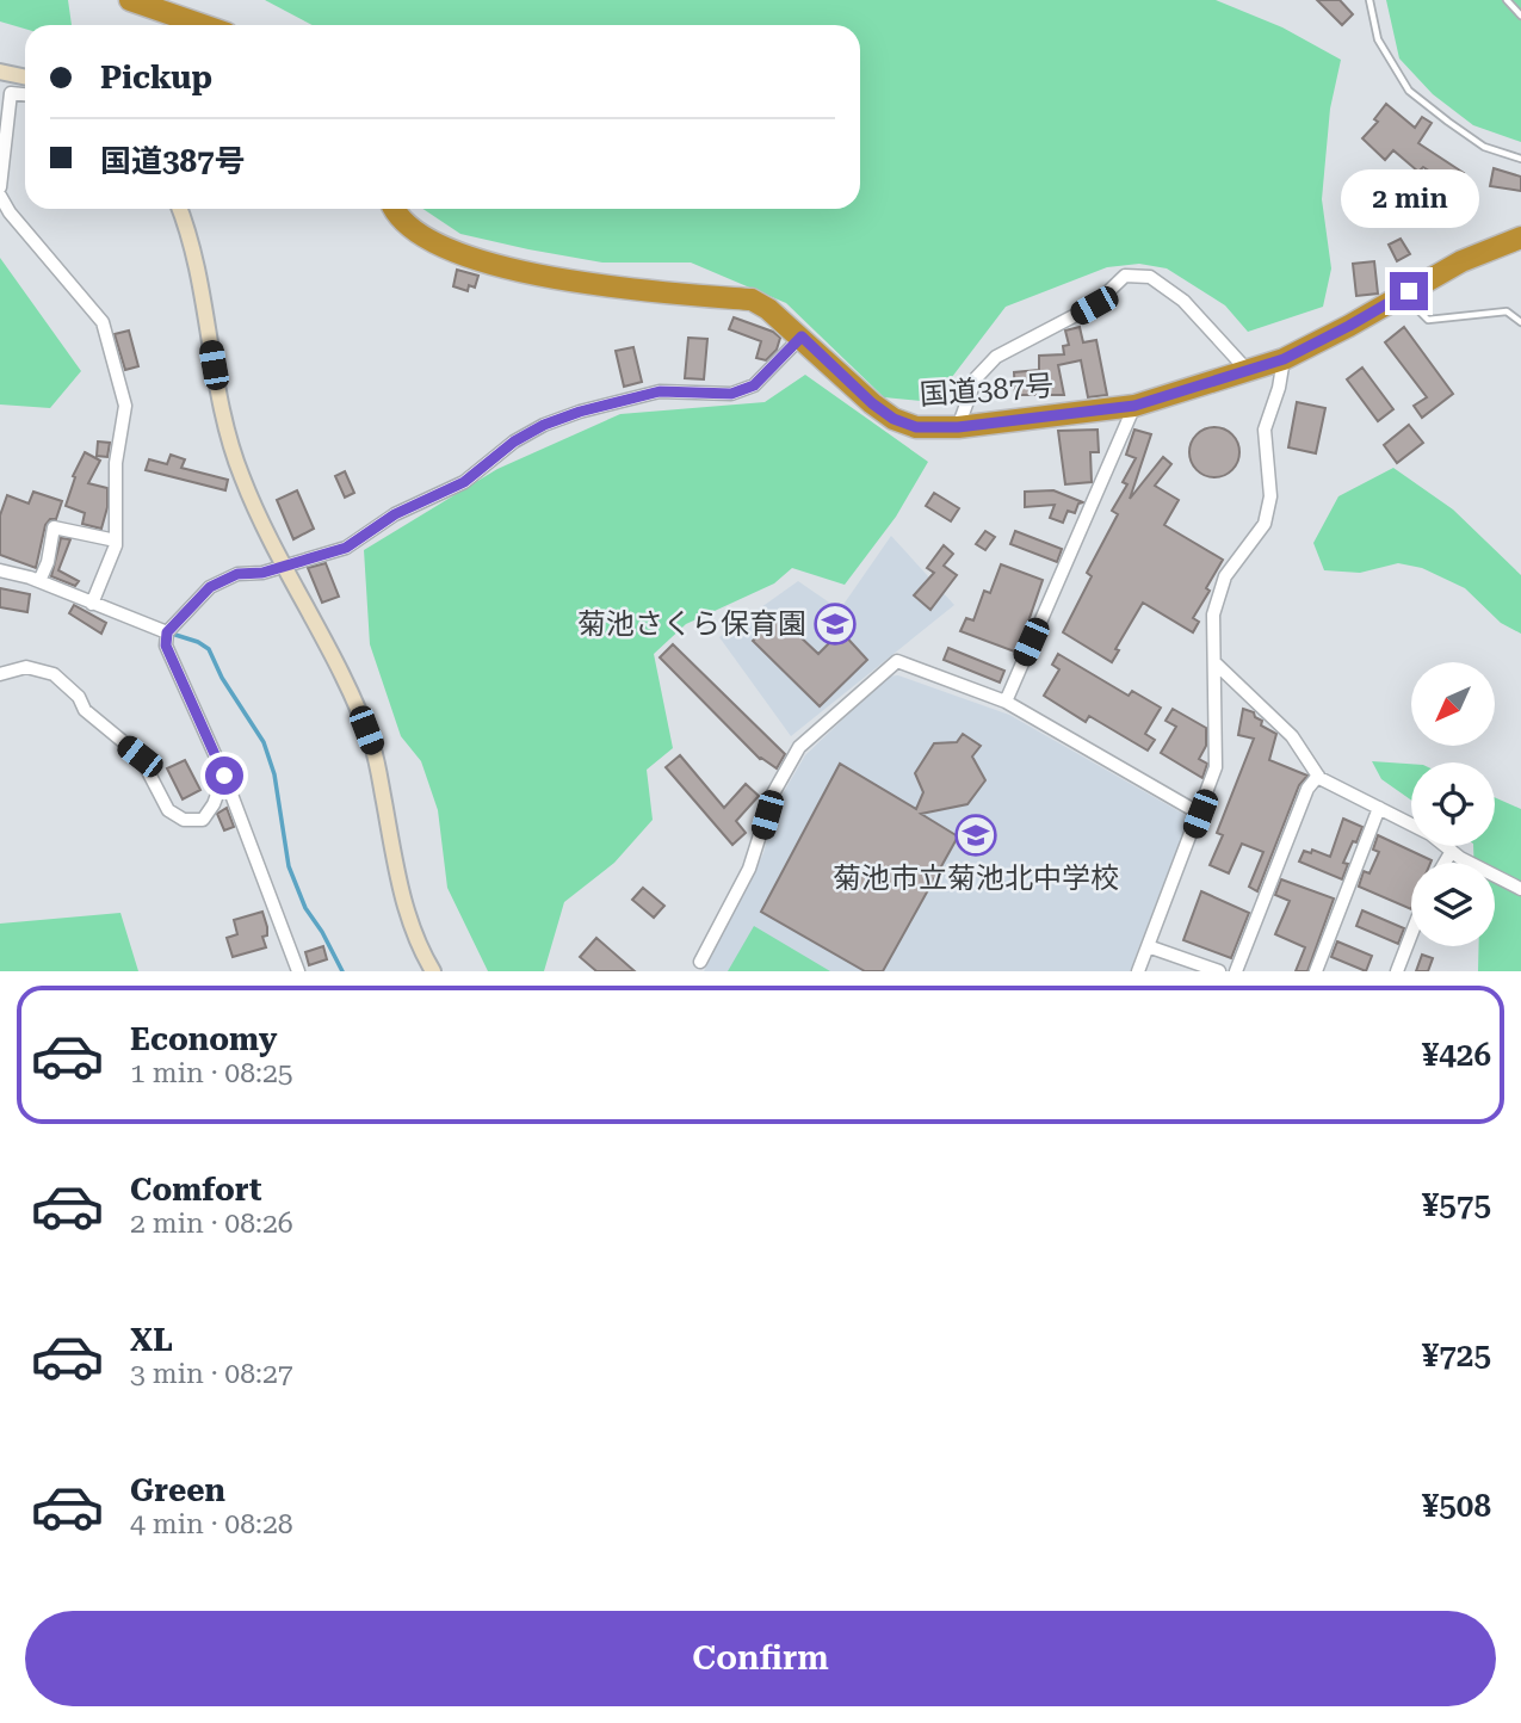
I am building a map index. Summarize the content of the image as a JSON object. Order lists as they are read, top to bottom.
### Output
{
  "streets": {
    "highway": ["国道387号"]
  },
  "places": {
    "school or university": ["菊池さくら保育園", "菊池市立菊池北中学校"]
  },
  "north": "bottom left",
  "page": {
    "banner": ["Pickup", "国道387号"],
    "bubble": "2 min",
    "list": [
      {
        "name": "Economy",
        "note": "1 min · 08:25",
        "value": "¥426"
      },
      {
        "name": "Comfort",
        "note": "2 min · 08:26",
        "value": "¥575"
      },
      {
        "name": "XL",
        "note": "3 min · 08:27",
        "value": "¥725"
      },
      {
        "name": "Green",
        "note": "4 min · 08:28",
        "value": "¥508"
      }
    ],
    "buttons": "Confirm"
  }
}
